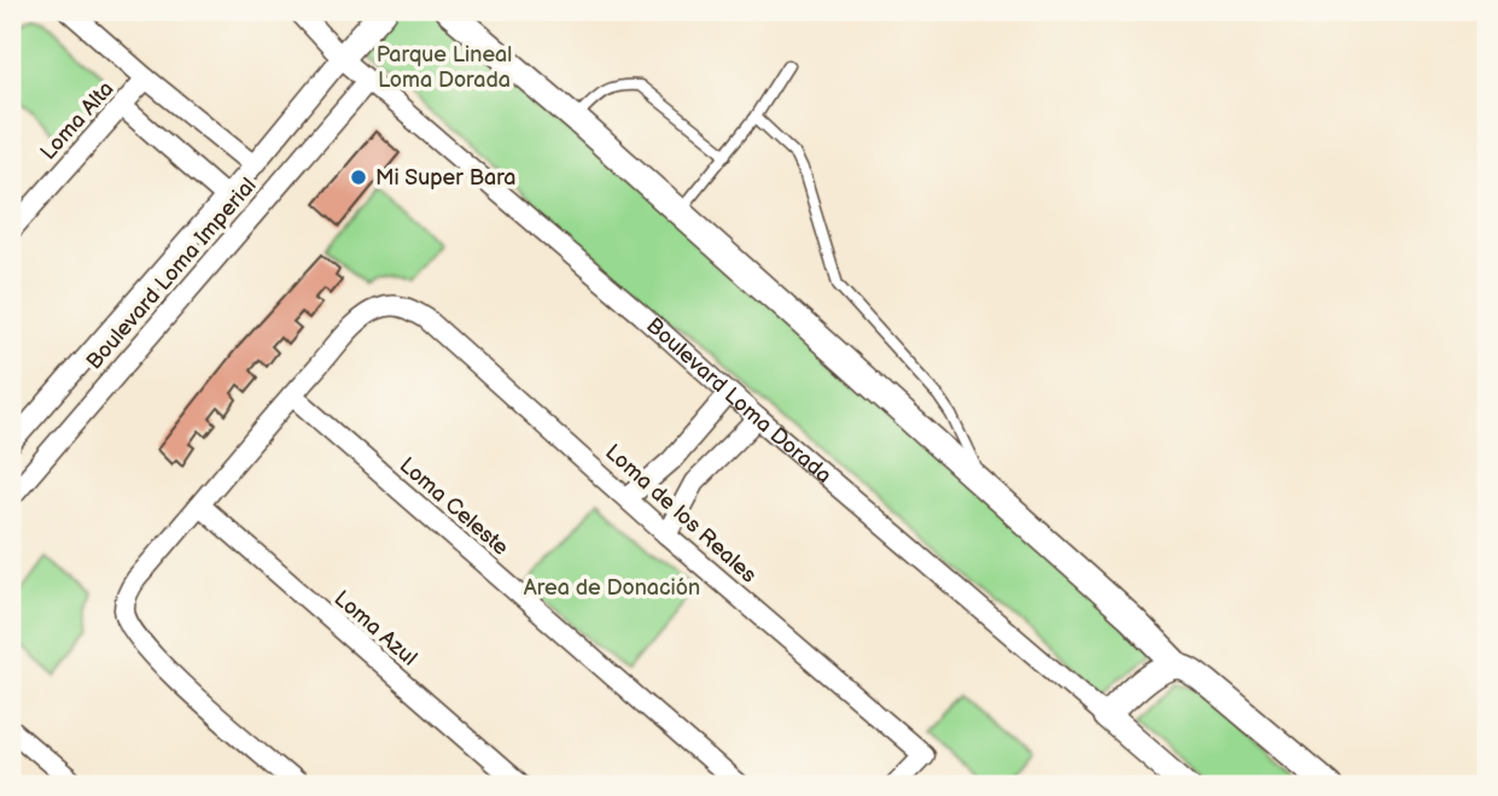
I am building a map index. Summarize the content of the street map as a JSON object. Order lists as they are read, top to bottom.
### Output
{
  "streets": {
    "street": [
      "Loma Alta",
      "Boulevard Loma Imperial",
      "Boulevard Loma Dorada",
      "Loma Celeste",
      "Loma de los Reales",
      "Loma Azul"
    ]
  },
  "crossings": [
    ["Boulevard Loma Imperial", "Boulevard Loma Dorada"],
    ["Loma Celeste", "Loma de los Reales"]
  ],
  "parks": ["Parque Lineal Loma Dorada", "Area de Donación"],
  "places": ["Mi Super Bara"]
}
